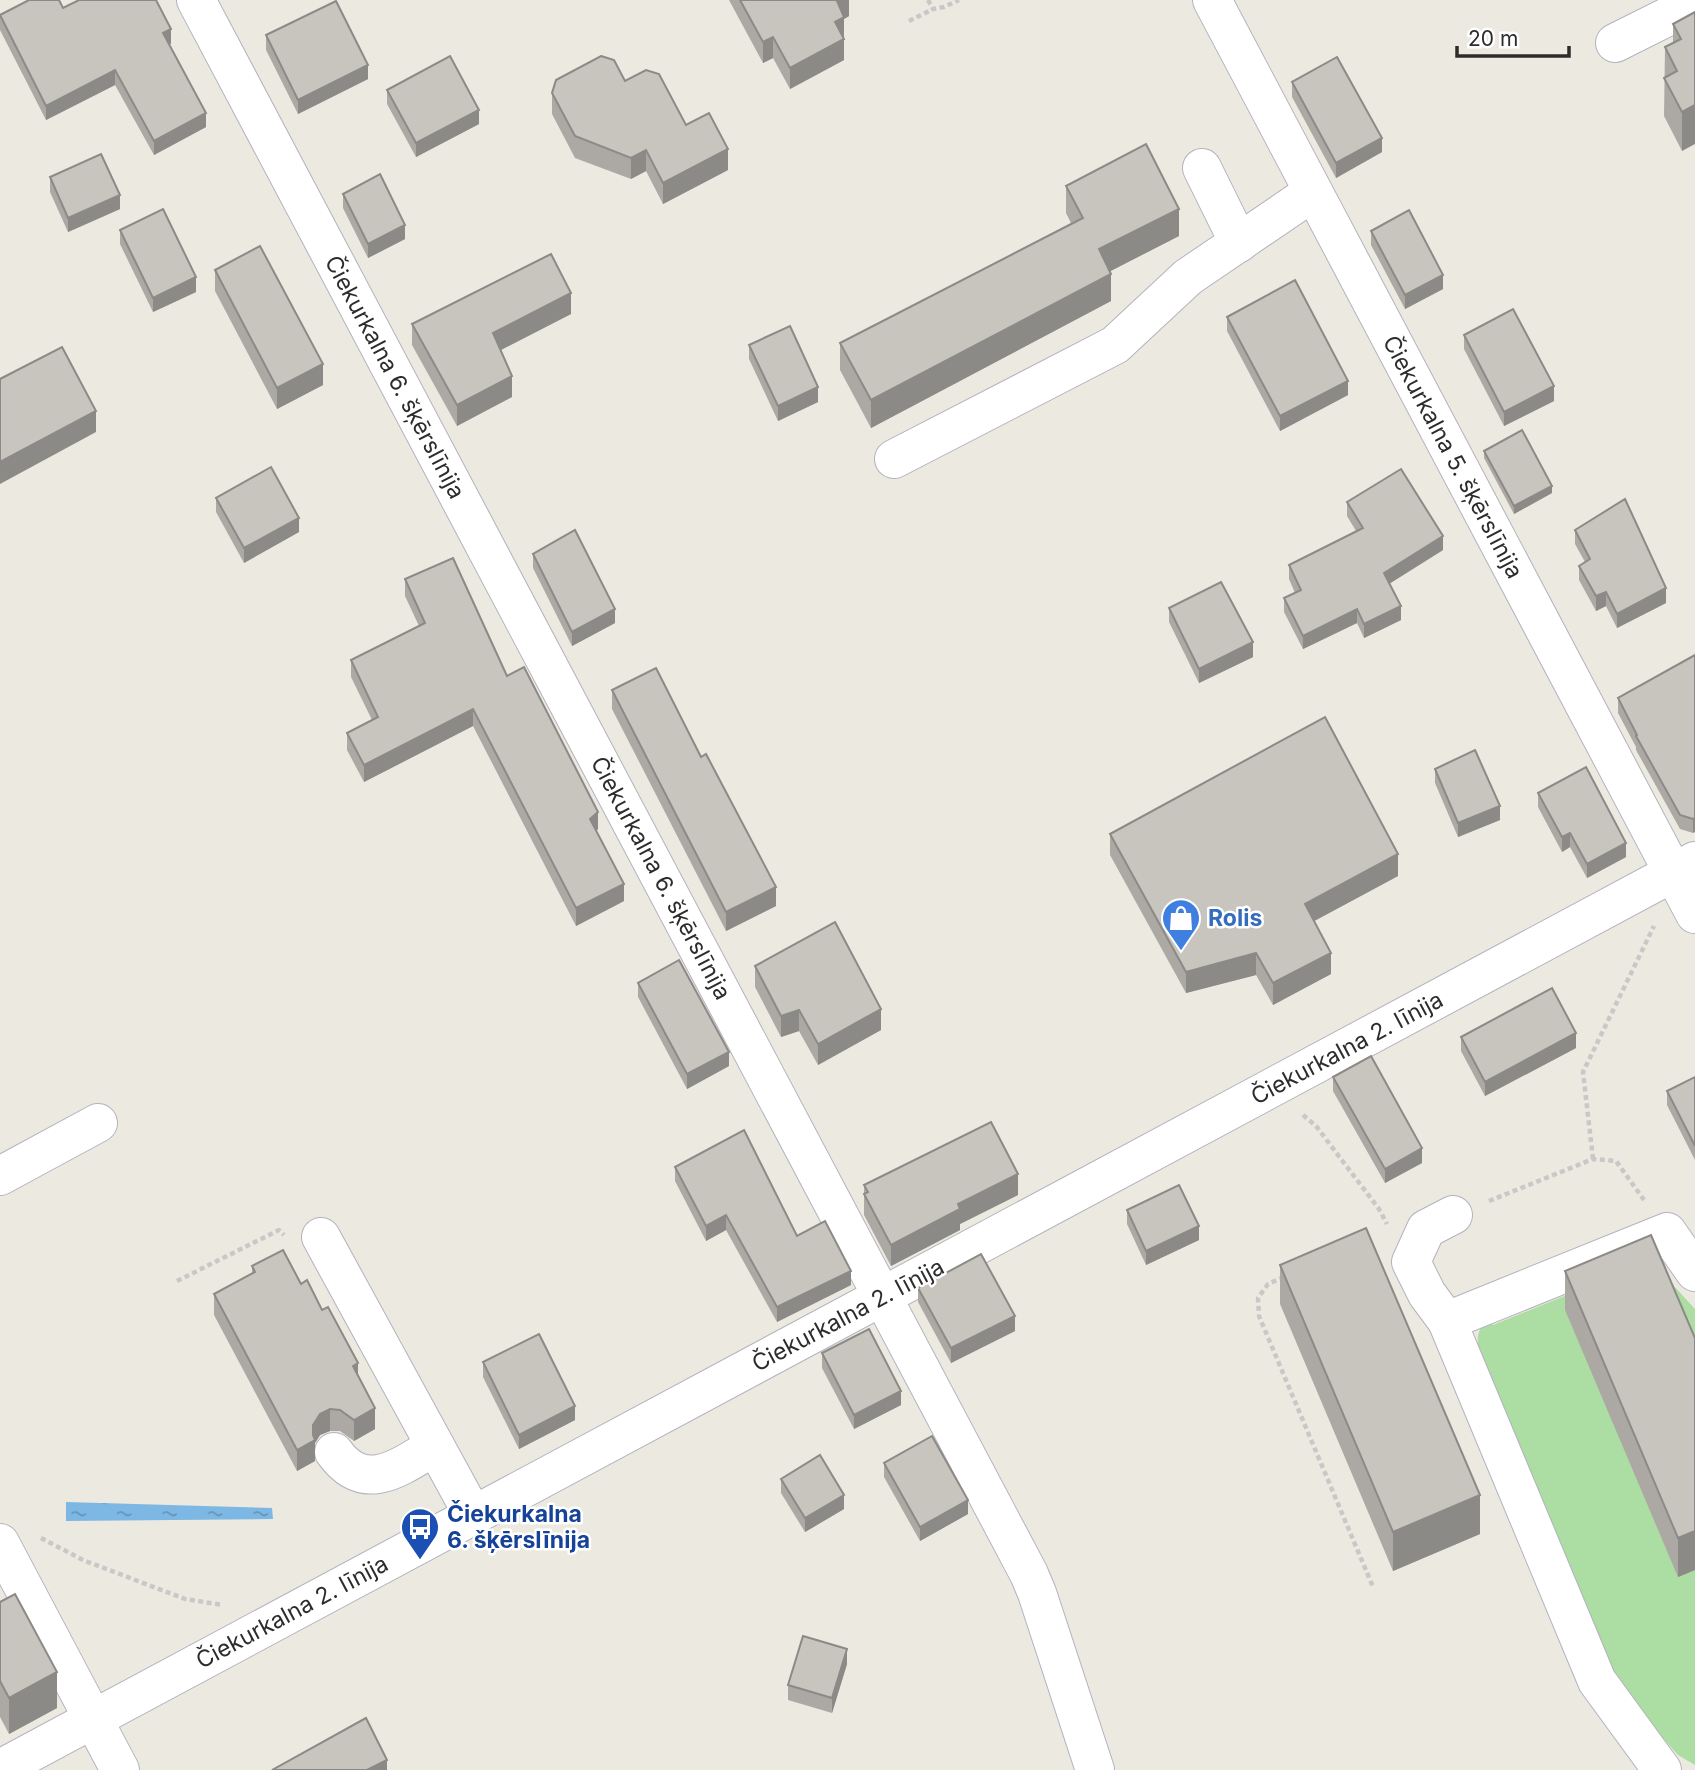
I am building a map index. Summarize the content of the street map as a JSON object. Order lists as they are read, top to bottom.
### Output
{
  "streets": {
    "street": ["Čiekurkalna 6. šķērslīnija", "Čiekurkalna 5. šķērslīnija", "Čiekurkalna 2. līnija"]
  },
  "crossings": [
    ["Čiekurkalna 6. šķērslīnija", "Čiekurkalna 2. līnija"],
    ["Čiekurkalna 5. šķērslīnija", "Čiekurkalna 2. līnija"]
  ],
  "places": {
    "shop": ["Rolis"],
    "bus stop": ["Čiekurkalna 6. šķērslīnija"]
  },
  "scale_bar": "20 m"
}
